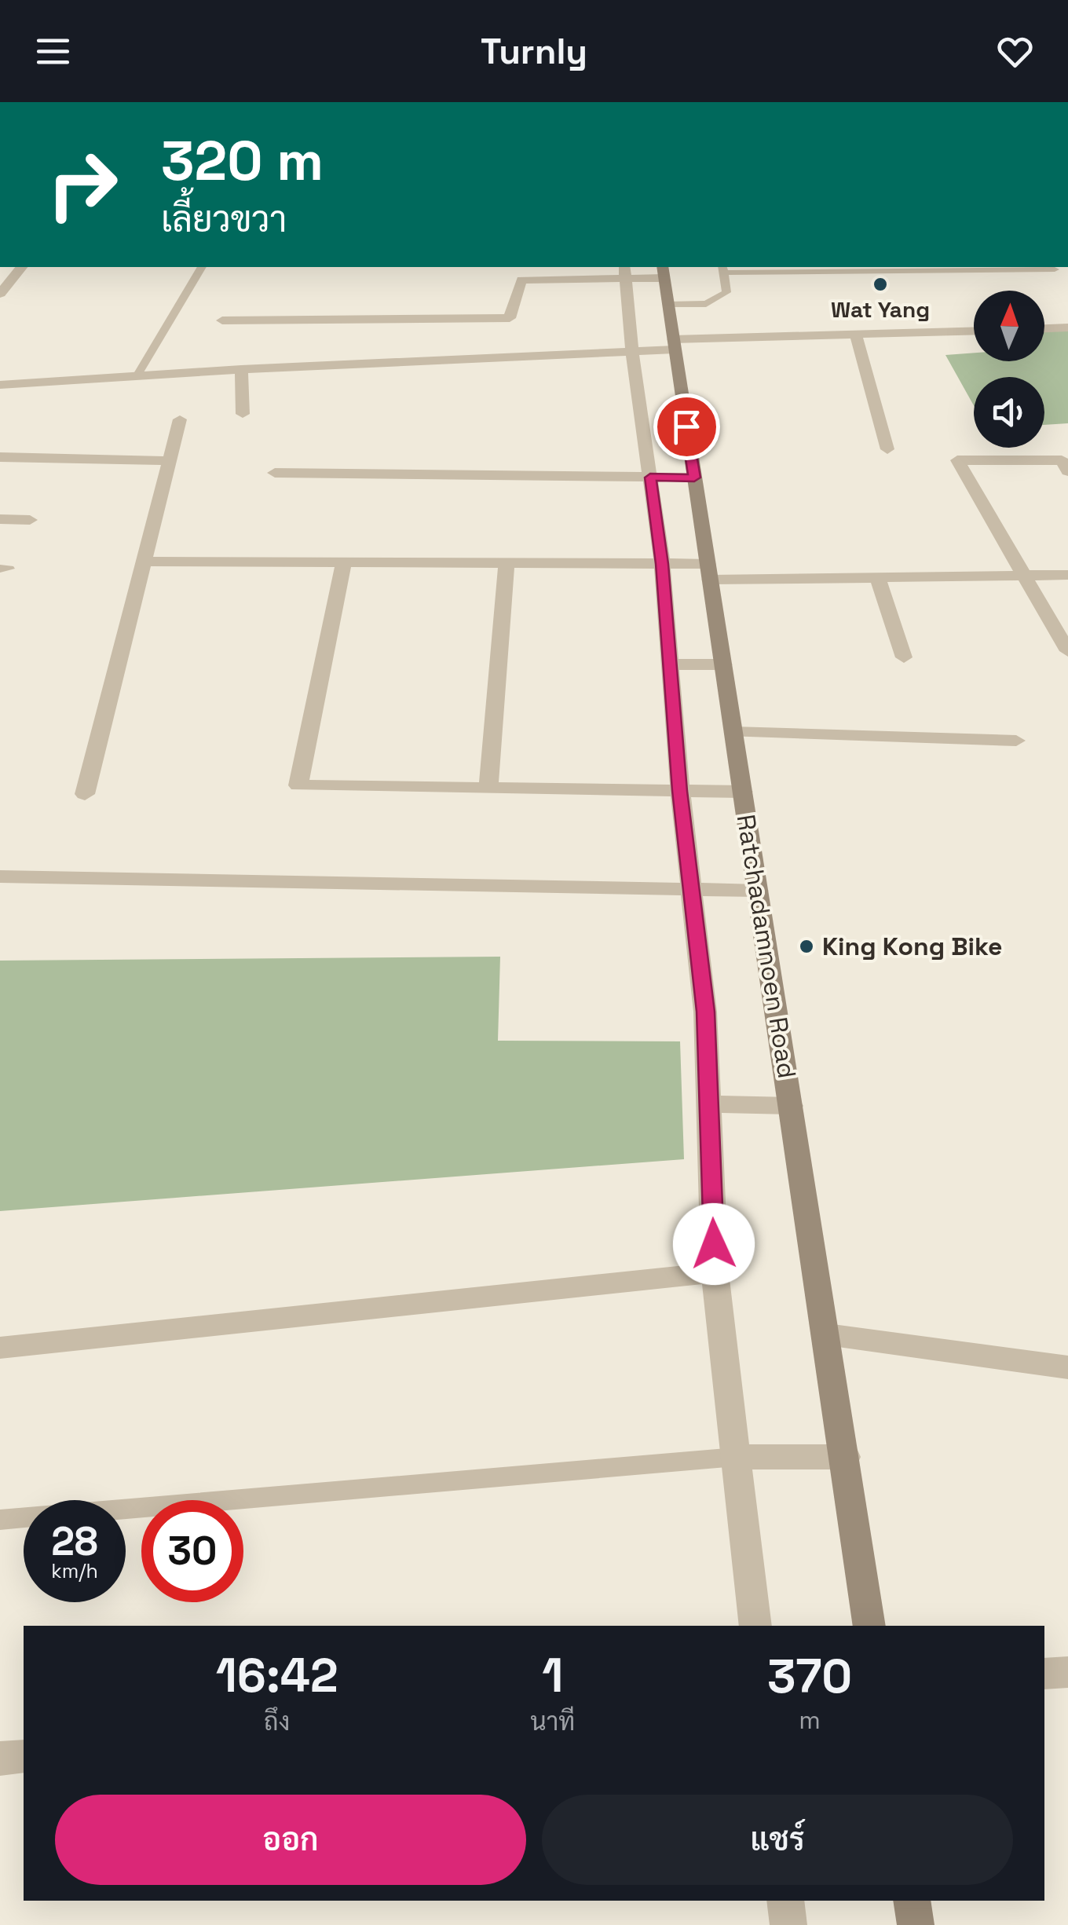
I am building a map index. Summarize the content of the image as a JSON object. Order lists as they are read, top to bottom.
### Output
{
  "streets": {
    "main road": ["Ratchadamnoen Road"]
  },
  "places": ["Wat Yang", "King Kong Bike"],
  "north": "top",
  "page": {
    "header": "Turnly",
    "turn": ["320 m", "เลี้ยวขวา"],
    "speed": "28 km/h",
    "limit": "30",
    "eta": [
      "16:42",
      "ถึง",
      "1",
      "นาที",
      "370",
      "m"
    ],
    "buttons": ["ออก", "แชร์"]
  }
}
